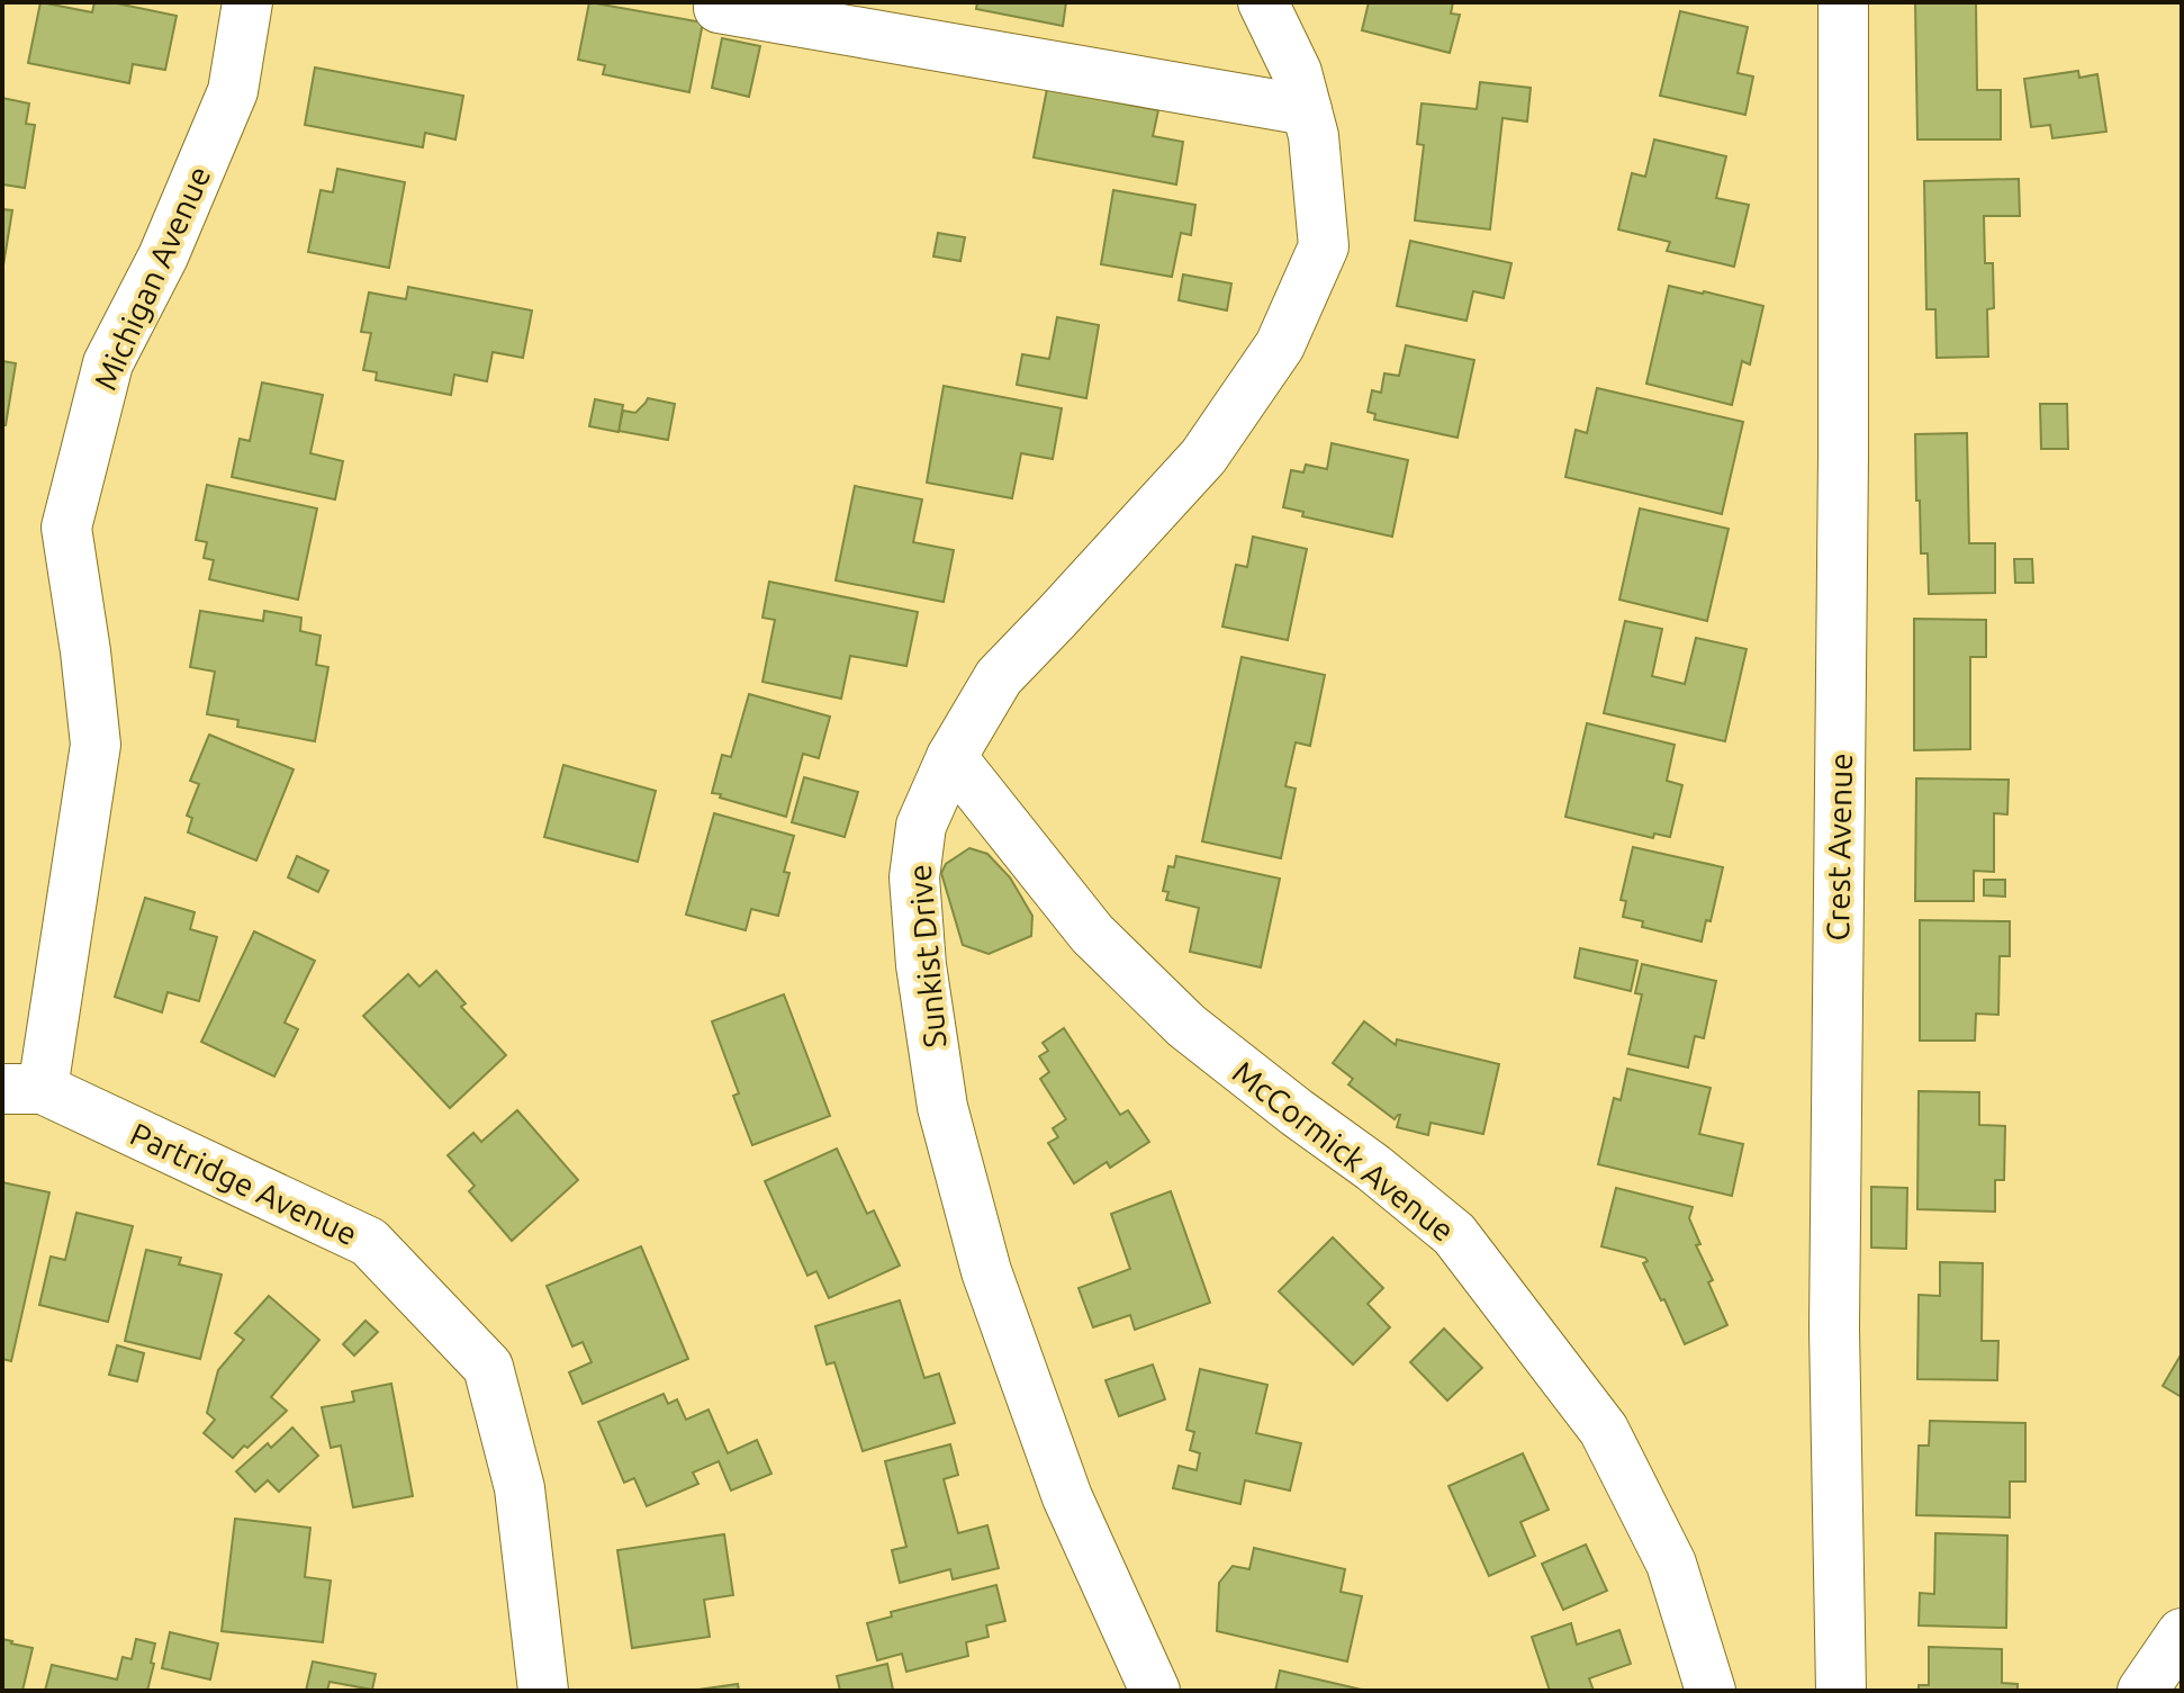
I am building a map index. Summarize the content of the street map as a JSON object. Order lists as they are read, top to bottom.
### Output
{
  "streets": {
    "street": [
      "Michigan Avenue",
      "Crest Avenue",
      "Sunkist Drive",
      "McCormick Avenue",
      "Partridge Avenue"
    ]
  },
  "crossings": [
    ["Michigan Avenue", "Partridge Avenue"],
    ["Sunkist Drive", "McCormick Avenue"]
  ]
}
